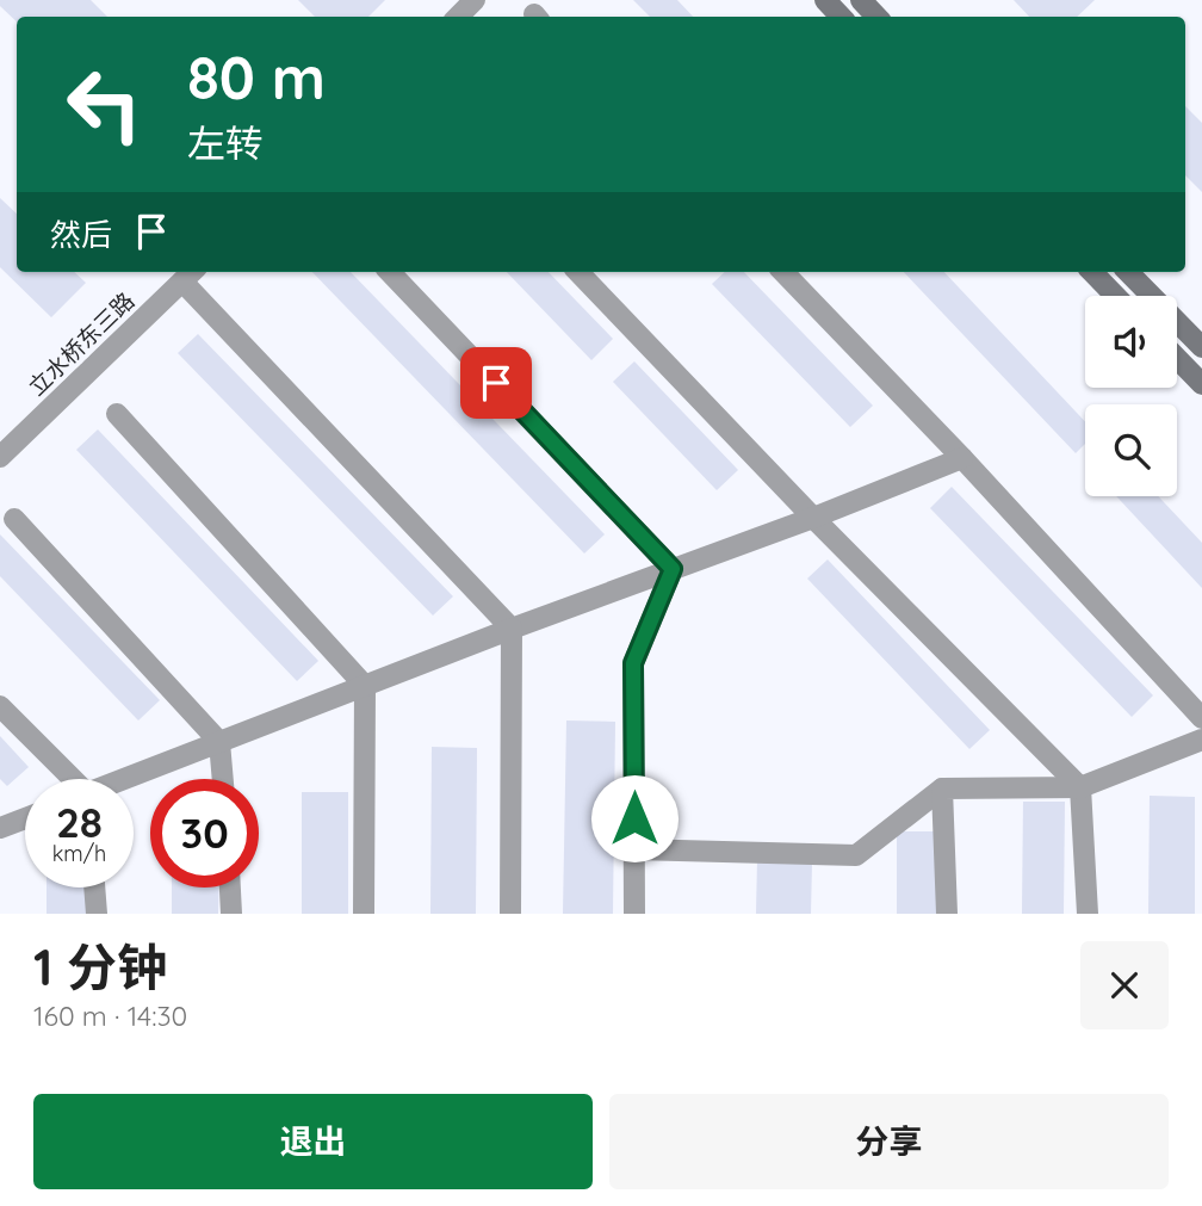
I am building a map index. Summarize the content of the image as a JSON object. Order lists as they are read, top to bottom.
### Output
{
  "streets": {
    "street": ["立水桥东三路"]
  },
  "page": {
    "turn": ["80 m", "左转"],
    "then": "然后",
    "speed": "28 km/h",
    "limit": "30",
    "heading": ["1 分钟", "160 m · 14:30"],
    "buttons": ["退出", "分享"]
  }
}
